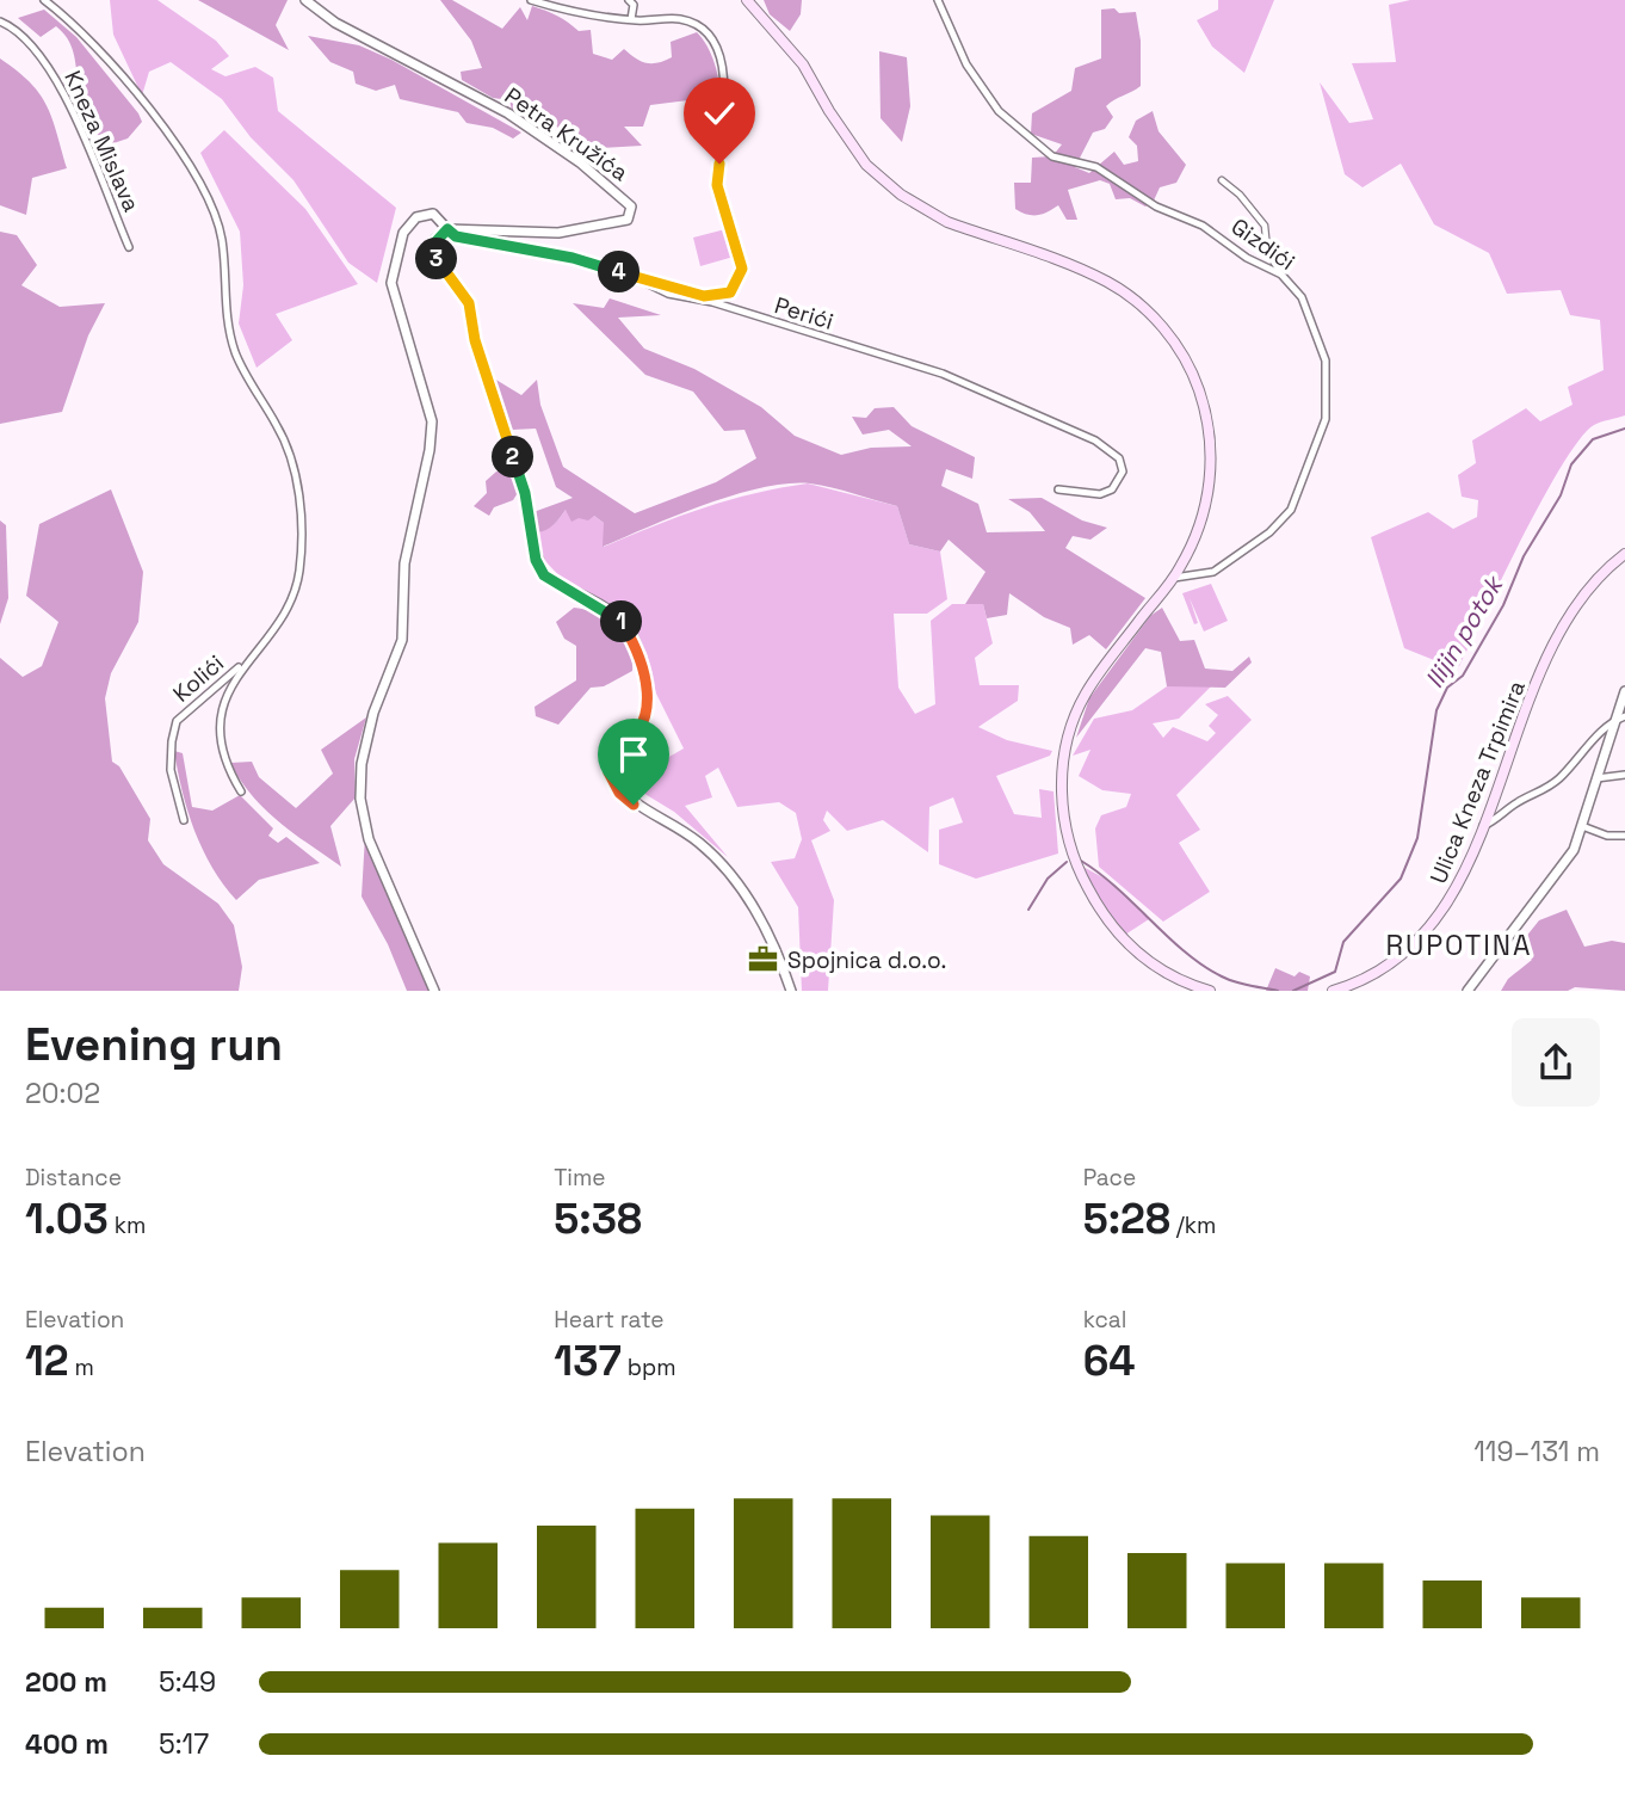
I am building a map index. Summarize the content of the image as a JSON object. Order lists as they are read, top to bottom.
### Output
{
  "streets": {
    "main road": ["Ulica Kneza Trpimira"],
    "street": [
      "Petra Kružića",
      "Kneza Mislava",
      "Gizdići",
      "Perići",
      "Kolići"
    ]
  },
  "crossings": [
    ["Petra Kružića", "Perići"]
  ],
  "districts": ["RUPOTINA"],
  "water": ["Ilijin potok"],
  "places": {
    "office": ["Spojnica d.o.o."]
  },
  "page": {
    "pins": [
      "3",
      "4",
      "2",
      "1"
    ],
    "heading": ["Evening run", "20:02"],
    "stats": [
      ["Distance", "1.03 km"],
      ["Time", "5:38"],
      ["Pace", "5:28 /km"],
      ["Elevation", "12 m"],
      ["Heart rate", "137 bpm"],
      ["kcal", "64"]
    ],
    "chart": ["Elevation", "119–131 m"],
    "list": [
      {
        "name": "200 m",
        "note": "5:49"
      },
      {
        "name": "400 m",
        "note": "5:17"
      }
    ]
  }
}
